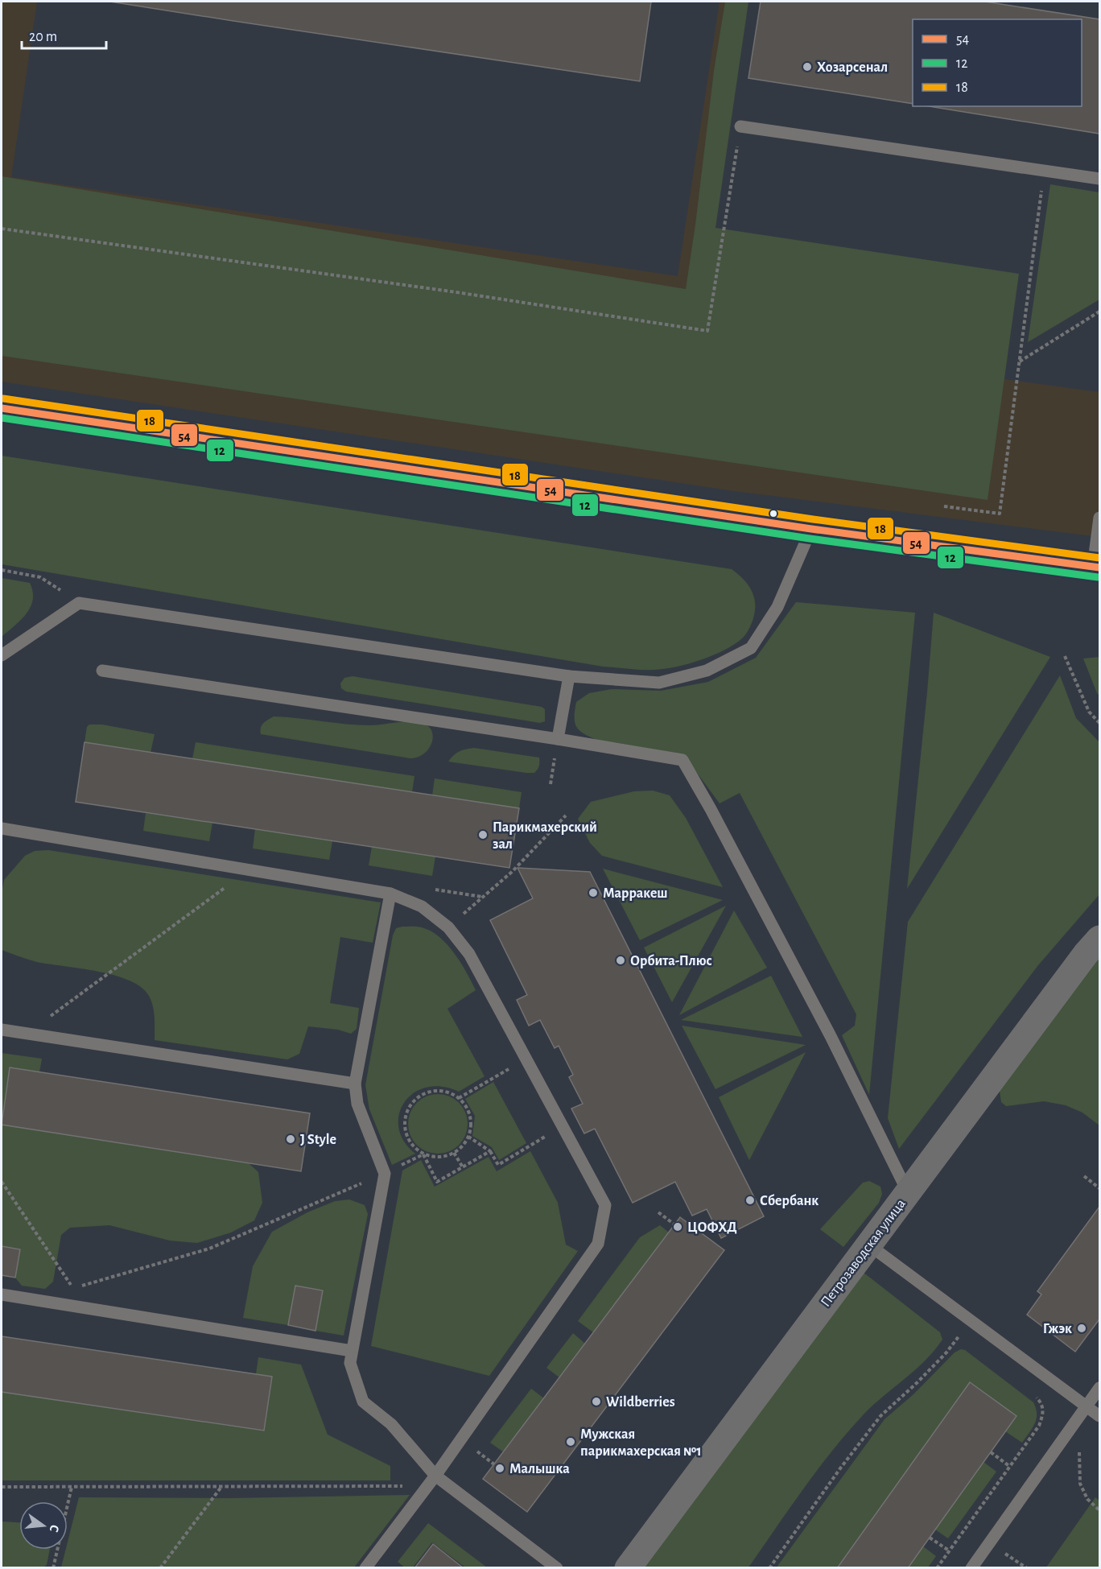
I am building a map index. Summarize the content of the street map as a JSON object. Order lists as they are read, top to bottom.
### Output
{
  "streets": {
    "street": ["Петрозаводская улица"]
  },
  "places": [
    "Хозарсенал",
    "Парикмахерский зал",
    "Марракеш",
    "Орбита-Плюс",
    "J Style",
    "Сбербанк",
    "ЦОФХД",
    "Гжэк",
    "Wildberries",
    "Мужская парикмахерская №1",
    "Малышка"
  ],
  "lines": ["transit line 18", "transit line 54", "transit line 12"],
  "legend": ["54", "12", "18"],
  "scale_bar": "20 m",
  "north": "right"
}
